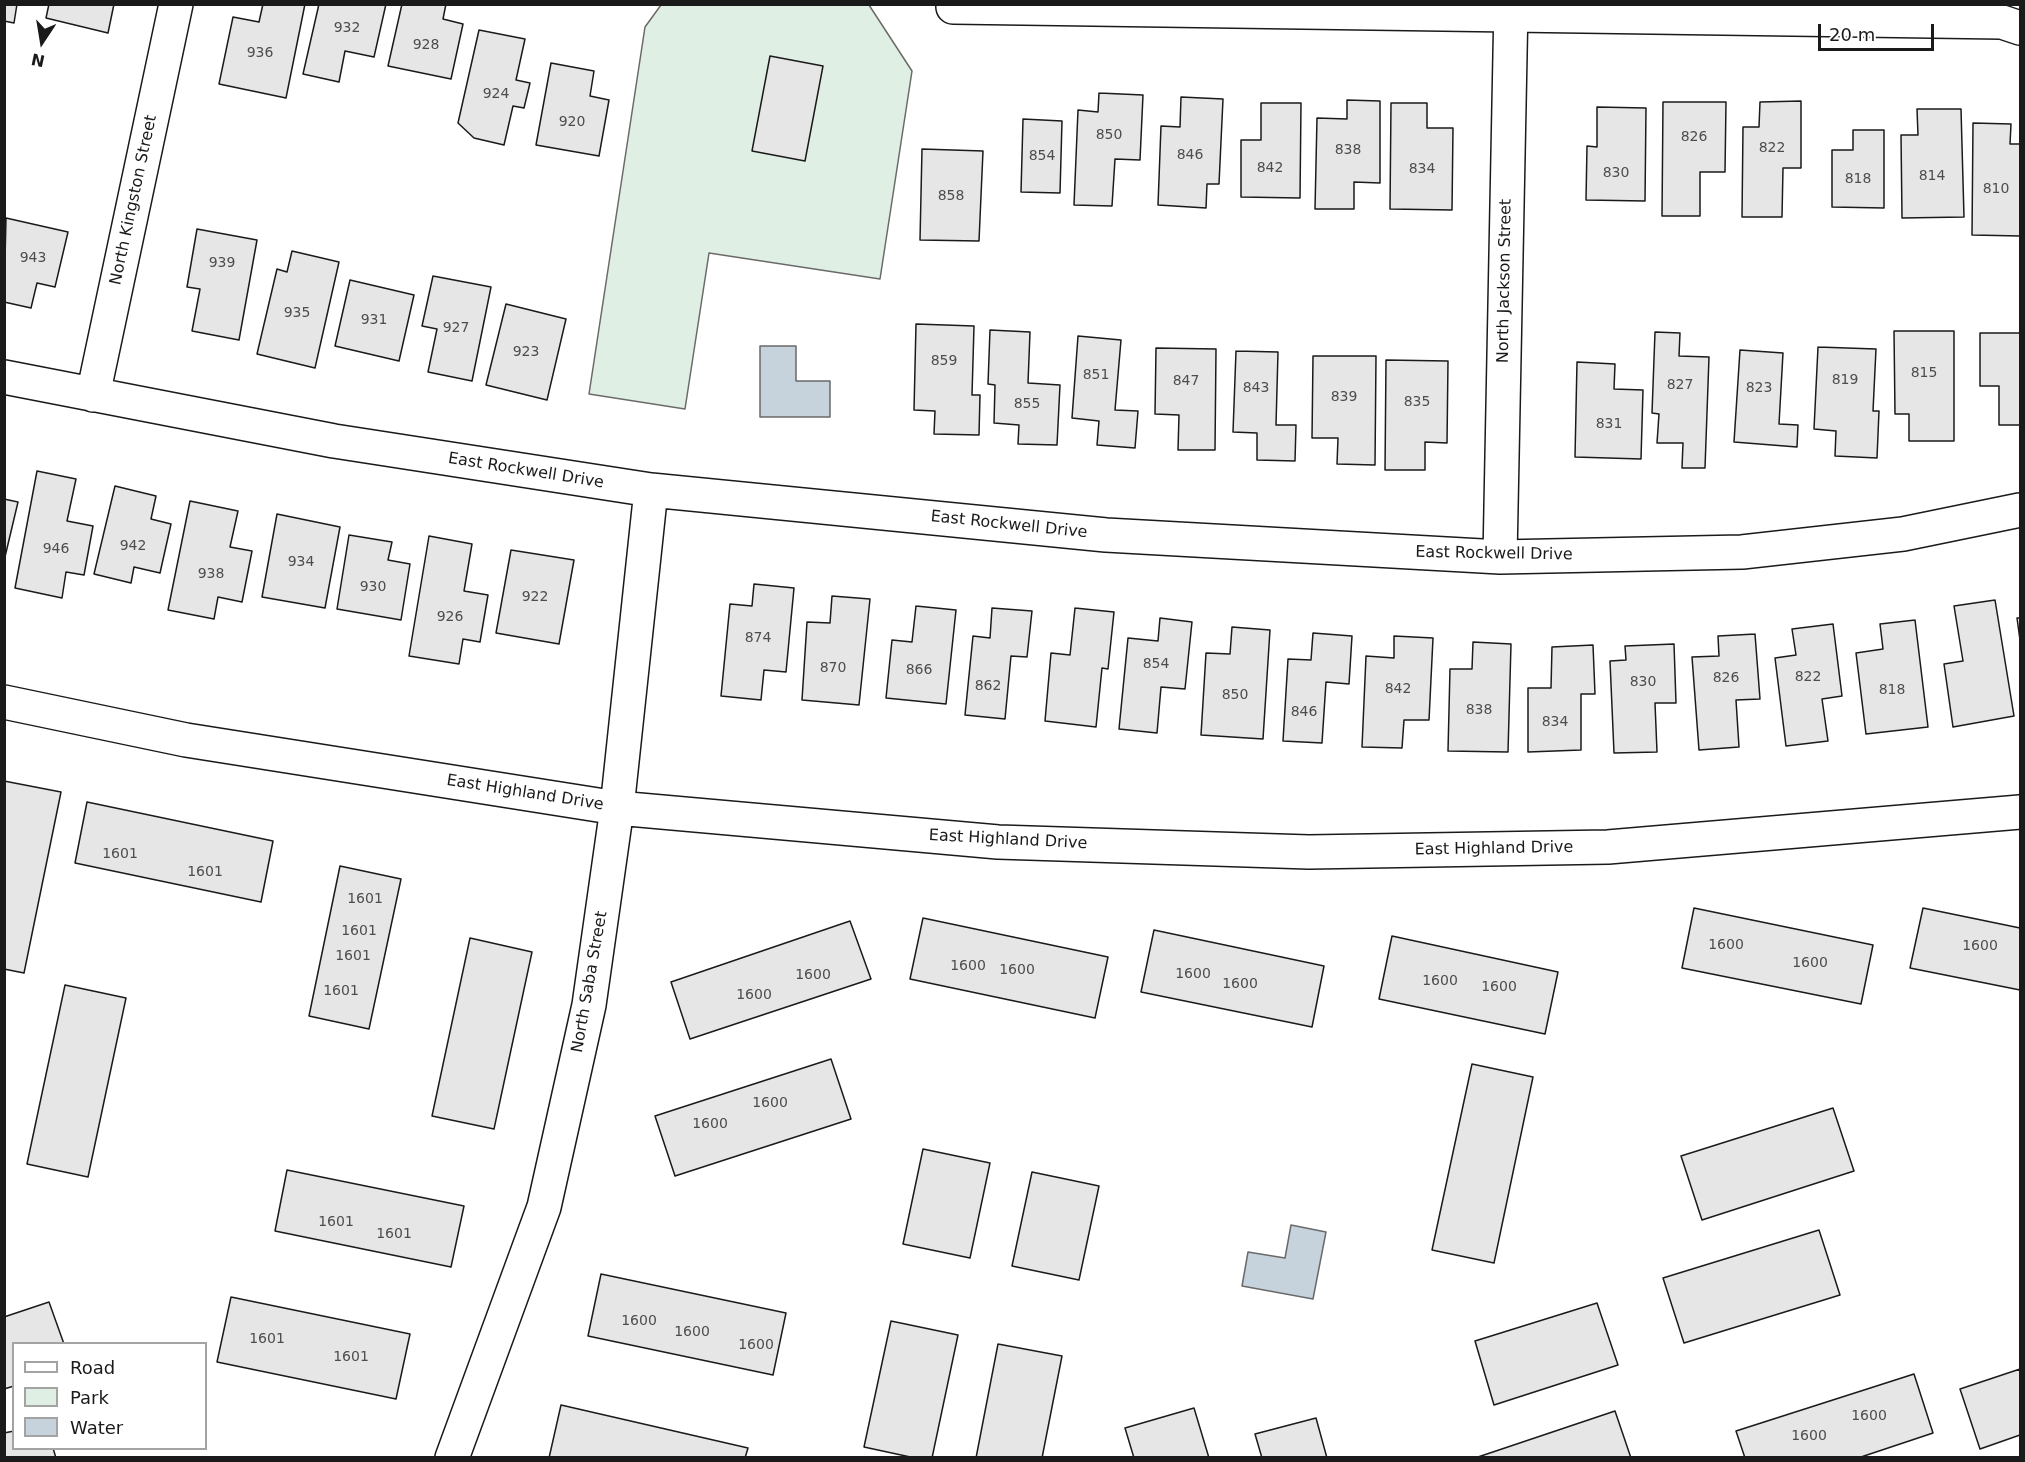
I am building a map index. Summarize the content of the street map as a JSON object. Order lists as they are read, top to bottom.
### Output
{
  "streets": {
    "street": [
      "North Kingston Street",
      "North Jackson Street",
      "East Rockwell Drive",
      "East Highland Drive",
      "North Saba Street"
    ]
  },
  "crossings": [
    ["North Kingston Street", "East Rockwell Drive"],
    ["North Jackson Street", "East Rockwell Drive"],
    ["East Rockwell Drive", "North Saba Street"],
    ["East Highland Drive", "North Saba Street"]
  ],
  "house_numbers": [
    "932",
    "928",
    "936",
    "924",
    "920",
    "850",
    "826",
    "822",
    "838",
    "846",
    "854",
    "842",
    "834",
    "830",
    "814",
    "818",
    "810",
    "858",
    "943",
    "939",
    "935",
    "931",
    "927",
    "923",
    "859",
    "815",
    "851",
    "819",
    "847",
    "827",
    "843",
    "823",
    "839",
    "835",
    "855",
    "831",
    "942",
    "946",
    "934",
    "938",
    "930",
    "922",
    "926",
    "874",
    "854",
    "870",
    "866",
    "822",
    "826",
    "830",
    "862",
    "842",
    "818",
    "850",
    "838",
    "846",
    "834",
    "1601",
    "1601",
    "1601",
    "1601",
    "1600",
    "1600",
    "1601",
    "1600",
    "1600",
    "1600",
    "1600",
    "1600",
    "1600",
    "1600",
    "1600",
    "1601",
    "1600",
    "1600",
    "1600",
    "1601",
    "1601",
    "1600",
    "1600",
    "1601",
    "1600",
    "1601",
    "1600",
    "1600"
  ],
  "legend": ["Road", "Park", "Water"],
  "scale_bar": "20 m",
  "north": "bottom"
}
